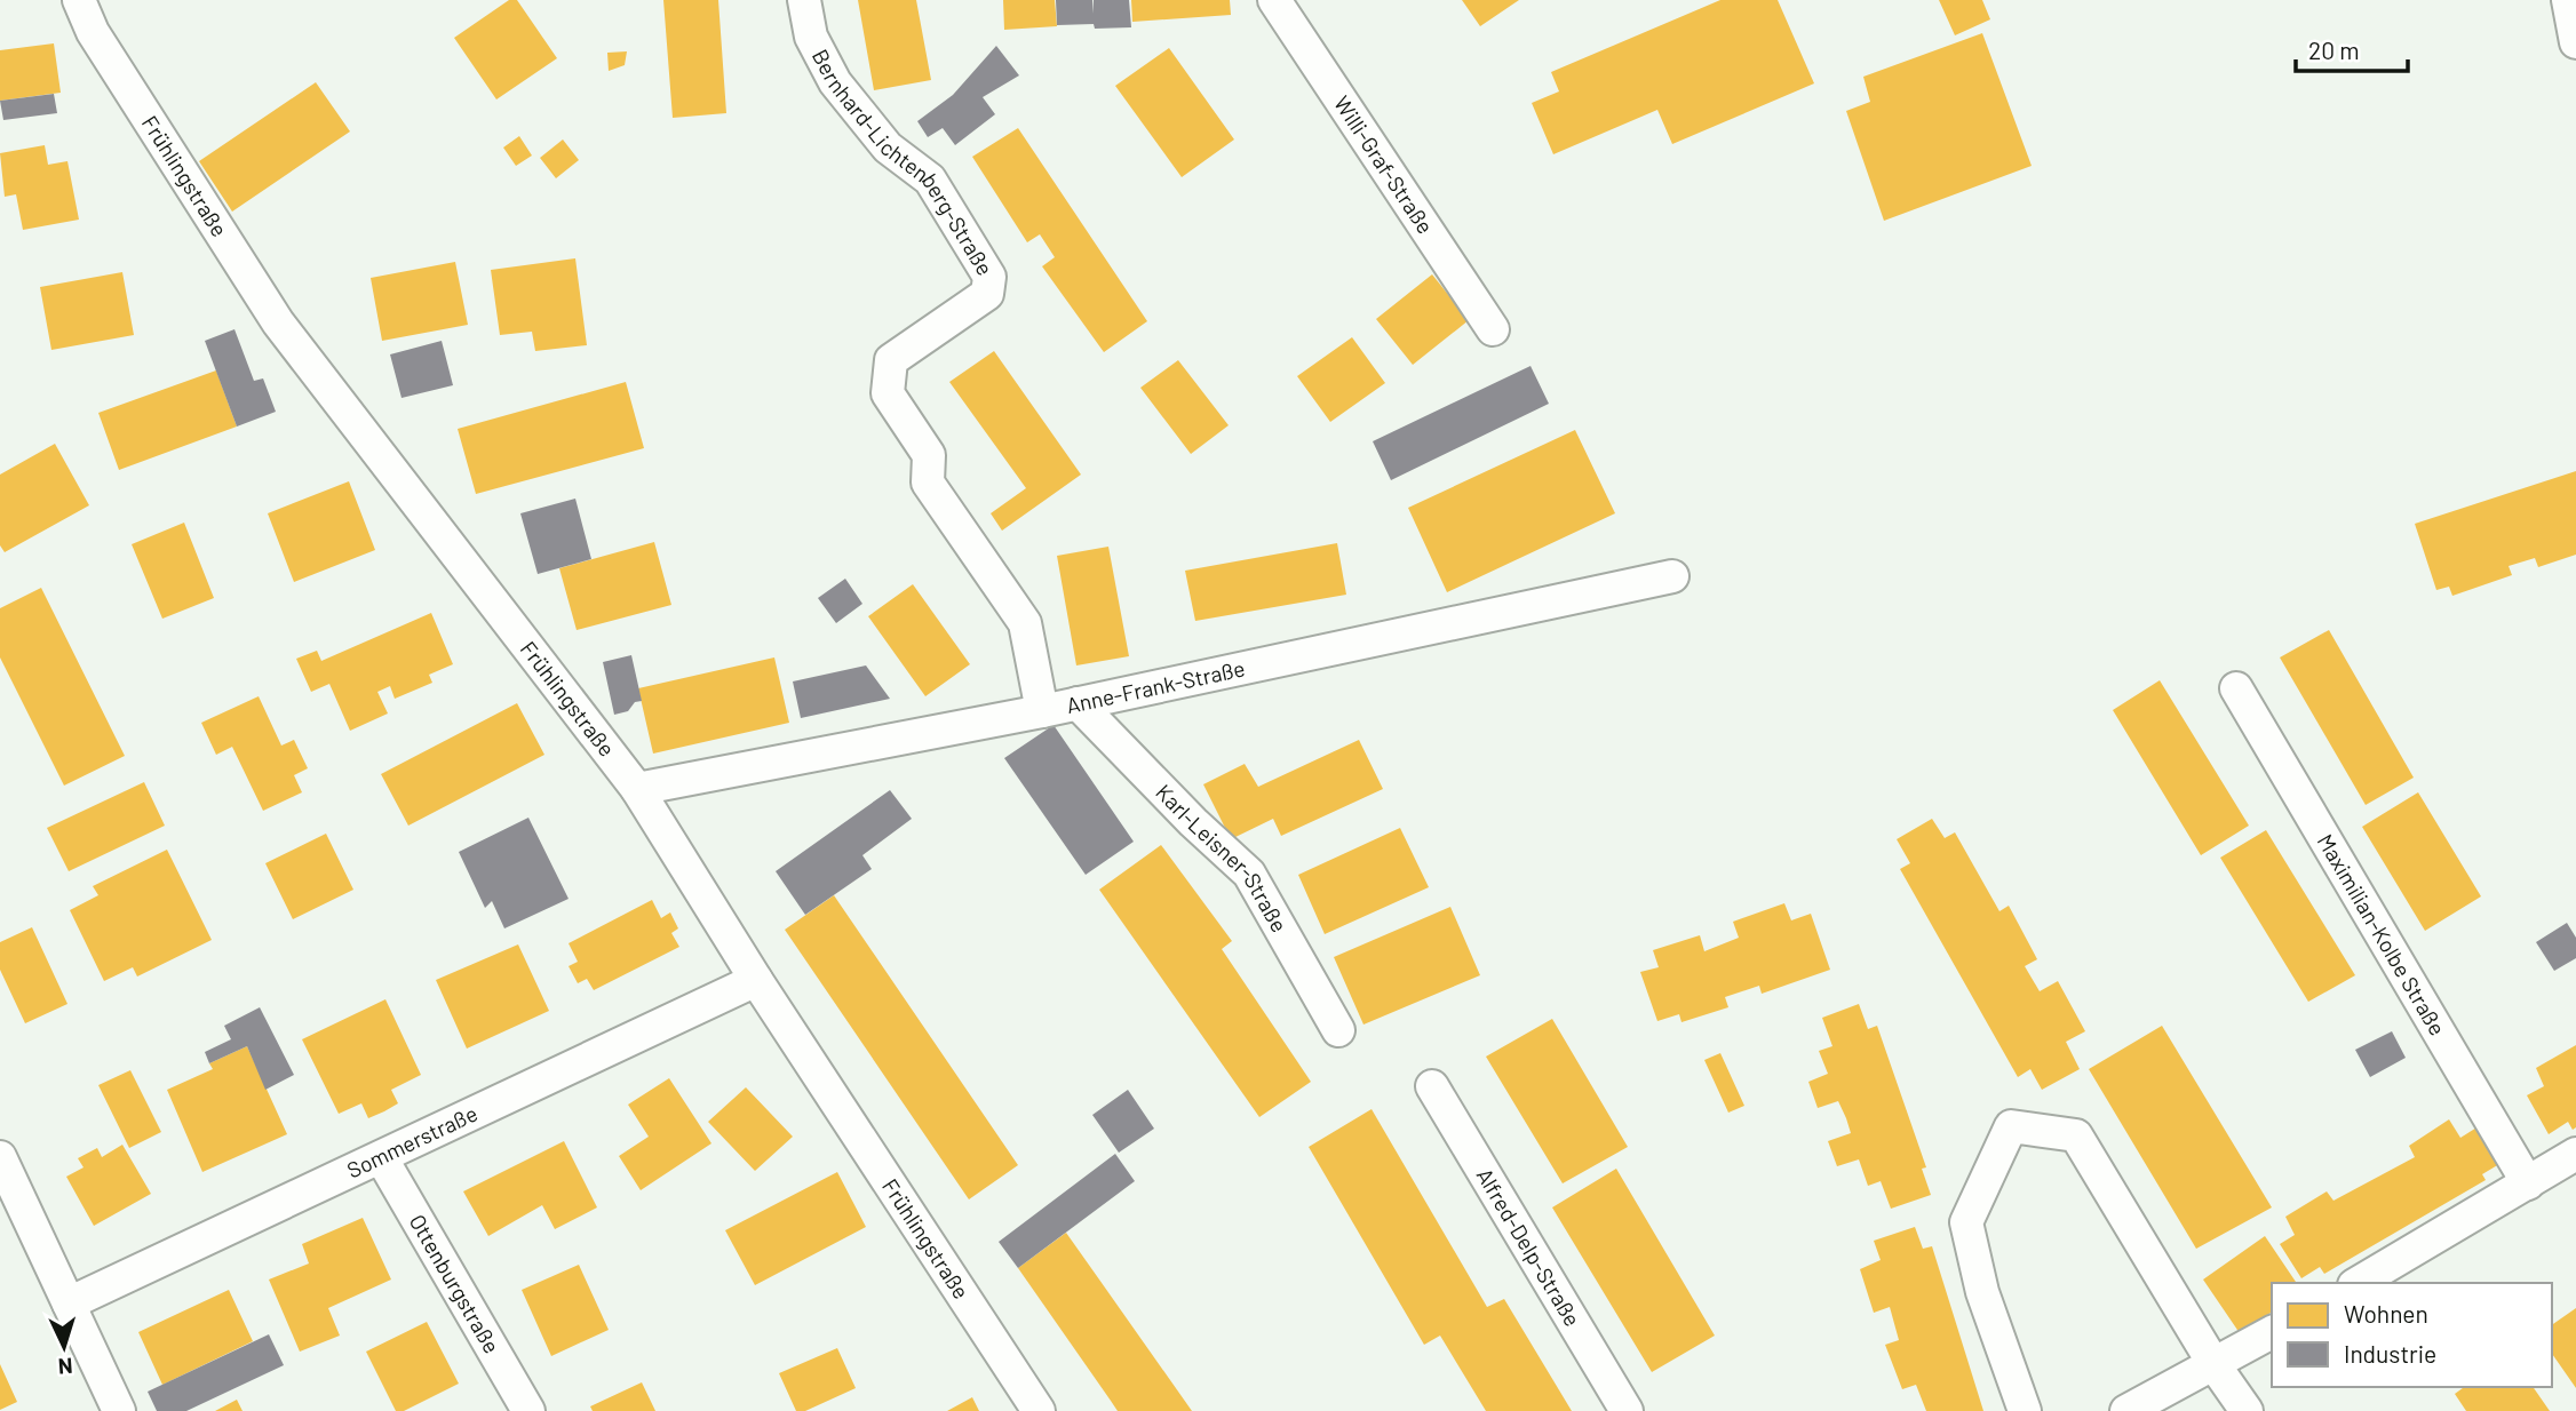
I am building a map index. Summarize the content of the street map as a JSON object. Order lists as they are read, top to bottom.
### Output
{
  "streets": {
    "street": [
      "Bernhard-Lichtenberg-Straße",
      "Willi-Graf-Straße",
      "Frühlingstraße",
      "Anne-Frank-Straße",
      "Karl-Leisner-Straße",
      "Maximilian-Kolbe Straße",
      "Sommerstraße",
      "Alfred-Delp-Straße",
      "Ottenburgstraße"
    ]
  },
  "crossings": [
    ["Bernhard-Lichtenberg-Straße", "Anne-Frank-Straße"],
    ["Frühlingstraße", "Anne-Frank-Straße"],
    ["Frühlingstraße", "Sommerstraße"],
    ["Anne-Frank-Straße", "Karl-Leisner-Straße"],
    ["Sommerstraße", "Ottenburgstraße"]
  ],
  "legend": ["Wohnen", "Industrie"],
  "scale_bar": "20 m",
  "north": "bottom"
}
